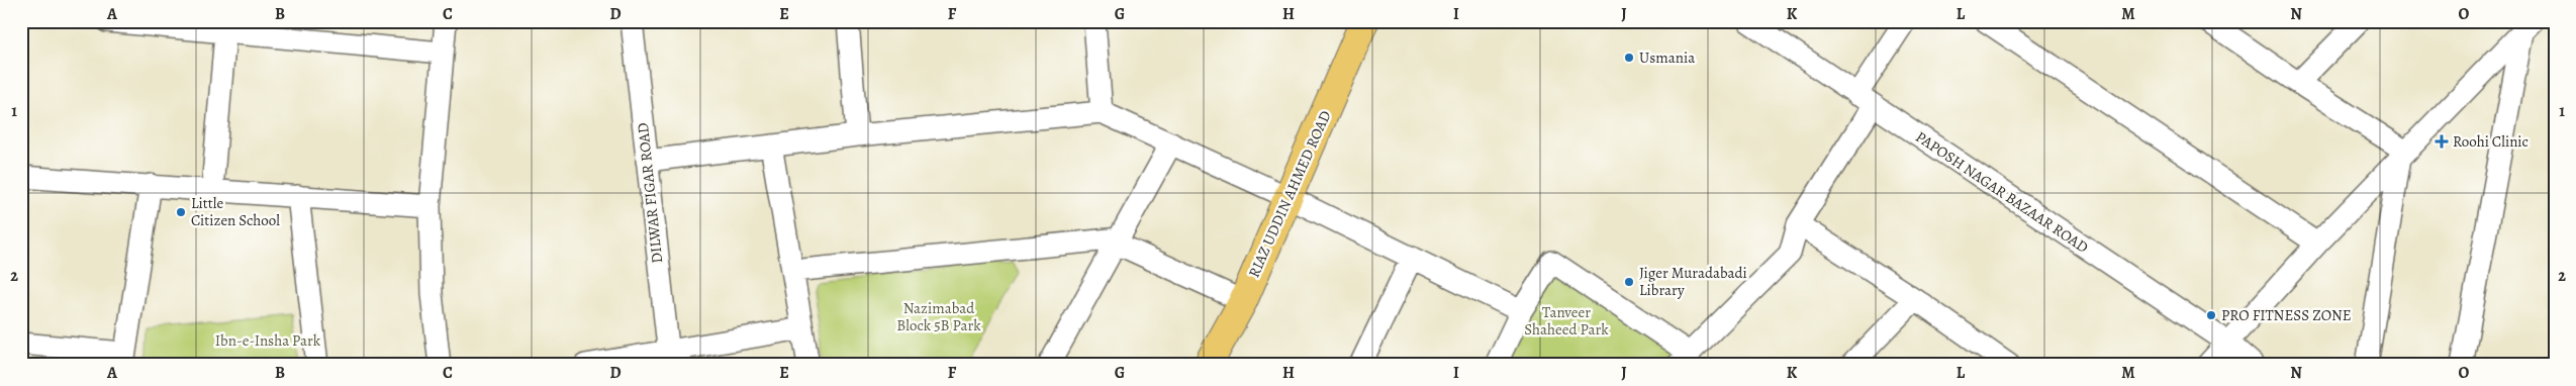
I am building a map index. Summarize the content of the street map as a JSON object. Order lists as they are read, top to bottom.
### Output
{
  "streets": {
    "main road": ["RIAZ UDDIN AHMED ROAD"],
    "street": ["PAPOSH NAGAR BAZAAR ROAD", "DILWAR FIGAR ROAD"]
  },
  "parks": ["Nazimabad Block 5B Park", "Tanveer Shaheed Park", "Ibn-e-Insha Park"],
  "places": {
    "other": [
      "Usmania",
      "Little Citizen School",
      "Jiger Muradabadi Library",
      "PRO FITNESS ZONE"
    ],
    "health": ["Roohi Clinic"]
  },
  "grid": {
    "columns": [
      "A",
      "B",
      "C",
      "D",
      "E",
      "F",
      "G",
      "H",
      "I",
      "J",
      "K",
      "L",
      "M",
      "N",
      "O"
    ],
    "rows": ["1", "2"]
  }
}
